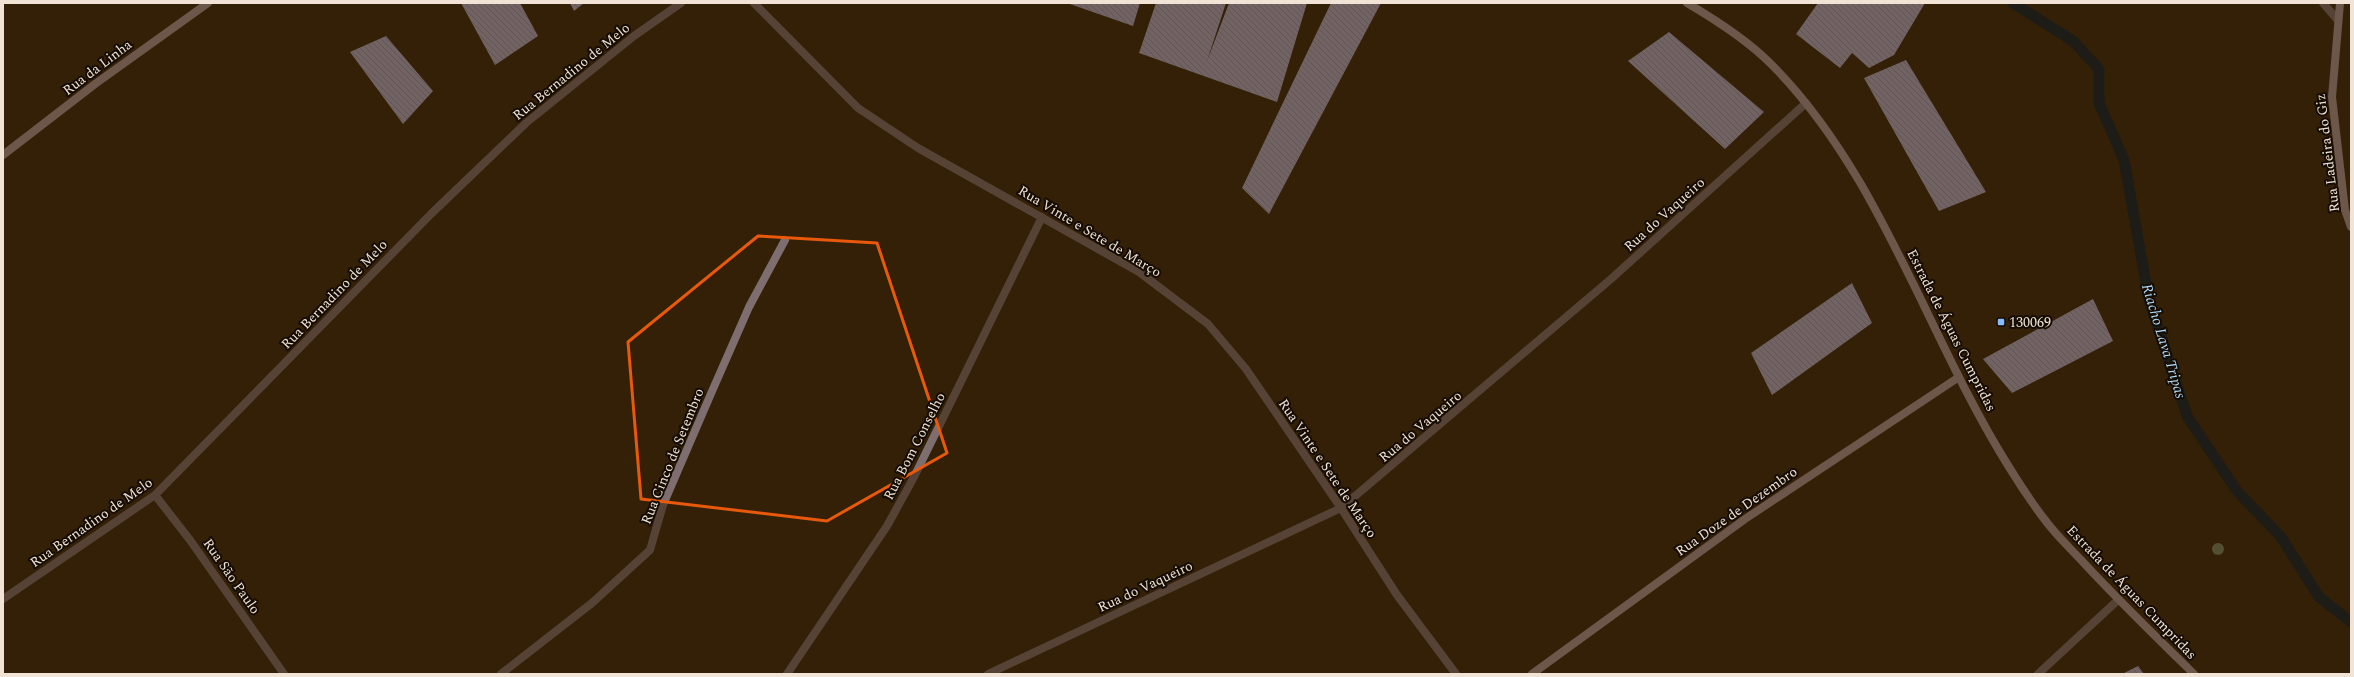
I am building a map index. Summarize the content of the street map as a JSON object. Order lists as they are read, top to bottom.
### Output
{
  "streets": {
    "street": [
      "Rua da Linha",
      "Rua Bernadino de Melo",
      "Rua Ladeira do Giz",
      "Rua do Vaqueiro",
      "Rua Vinte e Sete de Março",
      "Estrada de Águas Cumpridas",
      "Rua Bom Conselho",
      "Rua Cinco de Setembro",
      "Rua Doze de Dezembro",
      "Rua São Paulo"
    ]
  },
  "crossings": [
    ["Rua Bernadino de Melo", "Rua São Paulo"],
    ["Rua do Vaqueiro", "Rua Vinte e Sete de Março"],
    ["Rua do Vaqueiro", "Estrada de Águas Cumpridas"],
    ["Rua Vinte e Sete de Março", "Rua Bom Conselho"],
    ["Estrada de Águas Cumpridas", "Rua Doze de Dezembro"]
  ],
  "water": ["Riacho Lava Tripas"],
  "places": {
    "transit": ["130069"]
  }
}
